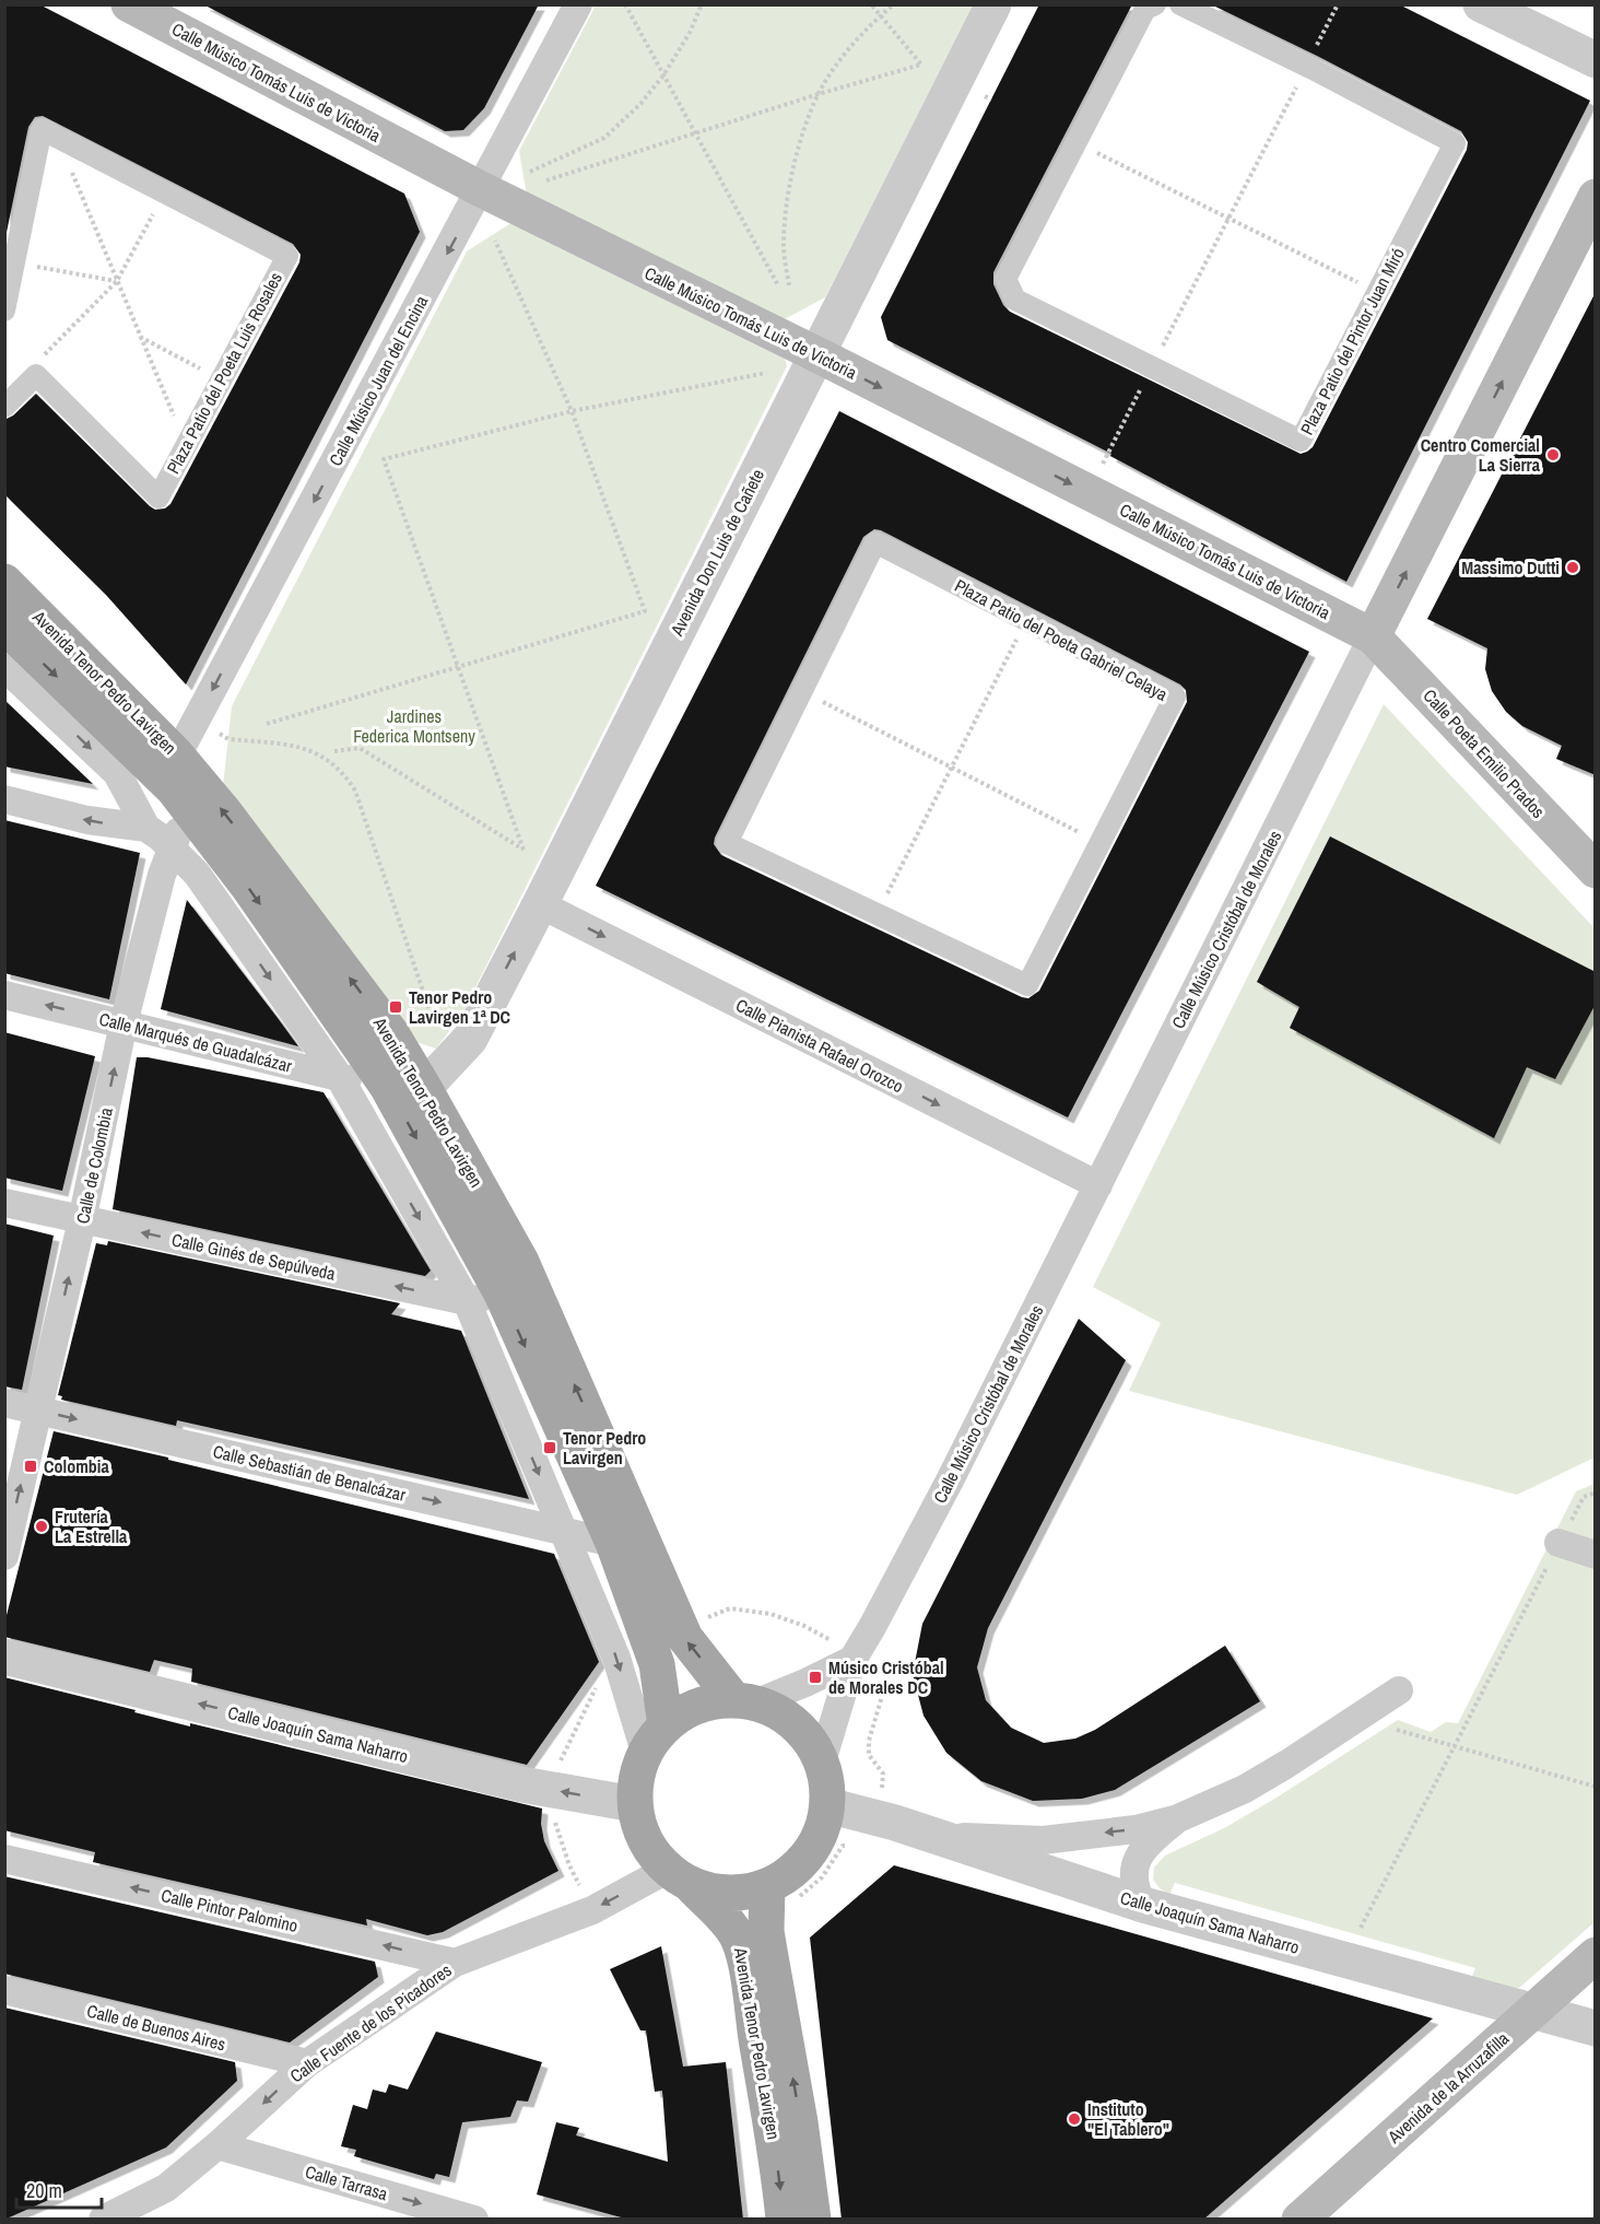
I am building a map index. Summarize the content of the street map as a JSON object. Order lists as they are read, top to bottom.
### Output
{
  "streets": {
    "main road": [
      "Calle Músico Tomás Luis de Victoria",
      "Avenida Tenor Pedro Lavirgen",
      "Calle Poeta Emilio Prados",
      "Calle Músico Cristóbal de Morales",
      "Avenida de la Arruzafilla"
    ],
    "street": [
      "Plaza Patio del Pintor Juan Miró",
      "Plaza Patio del Poeta Luis Rosales",
      "Calle Músico Juan del Encina",
      "Avenida Don Luis de Cañete",
      "Plaza Patio del Poeta Gabriel Celaya",
      "Calle Marqués de Guadalcázar",
      "Calle Pianista Rafael Orozco",
      "Calle de Colombia",
      "Calle Ginés de Sepúlveda",
      "Calle Sebastián de Benalcázar",
      "Calle Joaquín Sama Naharro",
      "Calle Pintor Palomino",
      "Calle Fuente de los Picadores",
      "Calle de Buenos Aires",
      "Calle Tarrasa"
    ]
  },
  "crossings": [
    ["Calle Músico Tomás Luis de Victoria", "Calle Músico Juan del Encina"],
    ["Calle Músico Tomás Luis de Victoria", "Avenida Don Luis de Cañete"],
    ["Calle Músico Tomás Luis de Victoria", "Calle Poeta Emilio Prados"],
    ["Calle Músico Tomás Luis de Victoria", "Calle Músico Cristóbal de Morales"],
    ["Calle Músico Juan del Encina", "Avenida Tenor Pedro Lavirgen"],
    ["Calle Músico Juan del Encina", "Calle de Colombia"],
    ["Avenida Don Luis de Cañete", "Avenida Tenor Pedro Lavirgen"],
    ["Avenida Don Luis de Cañete", "Calle Pianista Rafael Orozco"],
    ["Avenida Tenor Pedro Lavirgen", "Calle Músico Cristóbal de Morales"],
    ["Avenida Tenor Pedro Lavirgen", "Calle Marqués de Guadalcázar"],
    ["Avenida Tenor Pedro Lavirgen", "Calle de Colombia"],
    ["Avenida Tenor Pedro Lavirgen", "Calle Ginés de Sepúlveda"],
    ["Avenida Tenor Pedro Lavirgen", "Calle Sebastián de Benalcázar"],
    ["Avenida Tenor Pedro Lavirgen", "Calle Joaquín Sama Naharro"],
    ["Avenida Tenor Pedro Lavirgen", "Calle Fuente de los Picadores"],
    ["Calle Poeta Emilio Prados", "Calle Músico Cristóbal de Morales"],
    ["Calle Músico Cristóbal de Morales", "Calle Pianista Rafael Orozco"],
    ["Calle Músico Cristóbal de Morales", "Calle Joaquín Sama Naharro"],
    ["Calle Músico Cristóbal de Morales", "Calle Fuente de los Picadores"],
    ["Calle Marqués de Guadalcázar", "Calle de Colombia"],
    ["Calle de Colombia", "Calle Ginés de Sepúlveda"],
    ["Calle de Colombia", "Calle Sebastián de Benalcázar"],
    ["Calle Joaquín Sama Naharro", "Calle Fuente de los Picadores"],
    ["Calle Joaquín Sama Naharro", "Avenida de la Arruzafilla"],
    ["Calle Pintor Palomino", "Calle Fuente de los Picadores"],
    ["Calle Fuente de los Picadores", "Calle de Buenos Aires"],
    ["Calle Fuente de los Picadores", "Calle Tarrasa"]
  ],
  "one_way": [
    "Calle Músico Tomás Luis de Victoria",
    "Calle Músico Juan del Encina",
    "Calle Pianista Rafael Orozco",
    "Calle de Colombia",
    "Calle Ginés de Sepúlveda",
    "Calle Sebastián de Benalcázar",
    "Calle Joaquín Sama Naharro",
    "Calle Pintor Palomino",
    "Calle Fuente de los Picadores",
    "Calle Tarrasa"
  ],
  "parks": ["Jardines Federica Montseny"],
  "places": {
    "other": [
      "Centro Comercial La Sierra",
      "Massimo Dutti",
      "Frutería La Estrella",
      "Instituto \"El Tablero\""
    ],
    "transit": [
      "Tenor Pedro Lavirgen 1ª DC",
      "Tenor Pedro Lavirgen",
      "Colombia",
      "Músico Cristóbal de Morales DC"
    ]
  },
  "scale_bar": "20 m"
}
